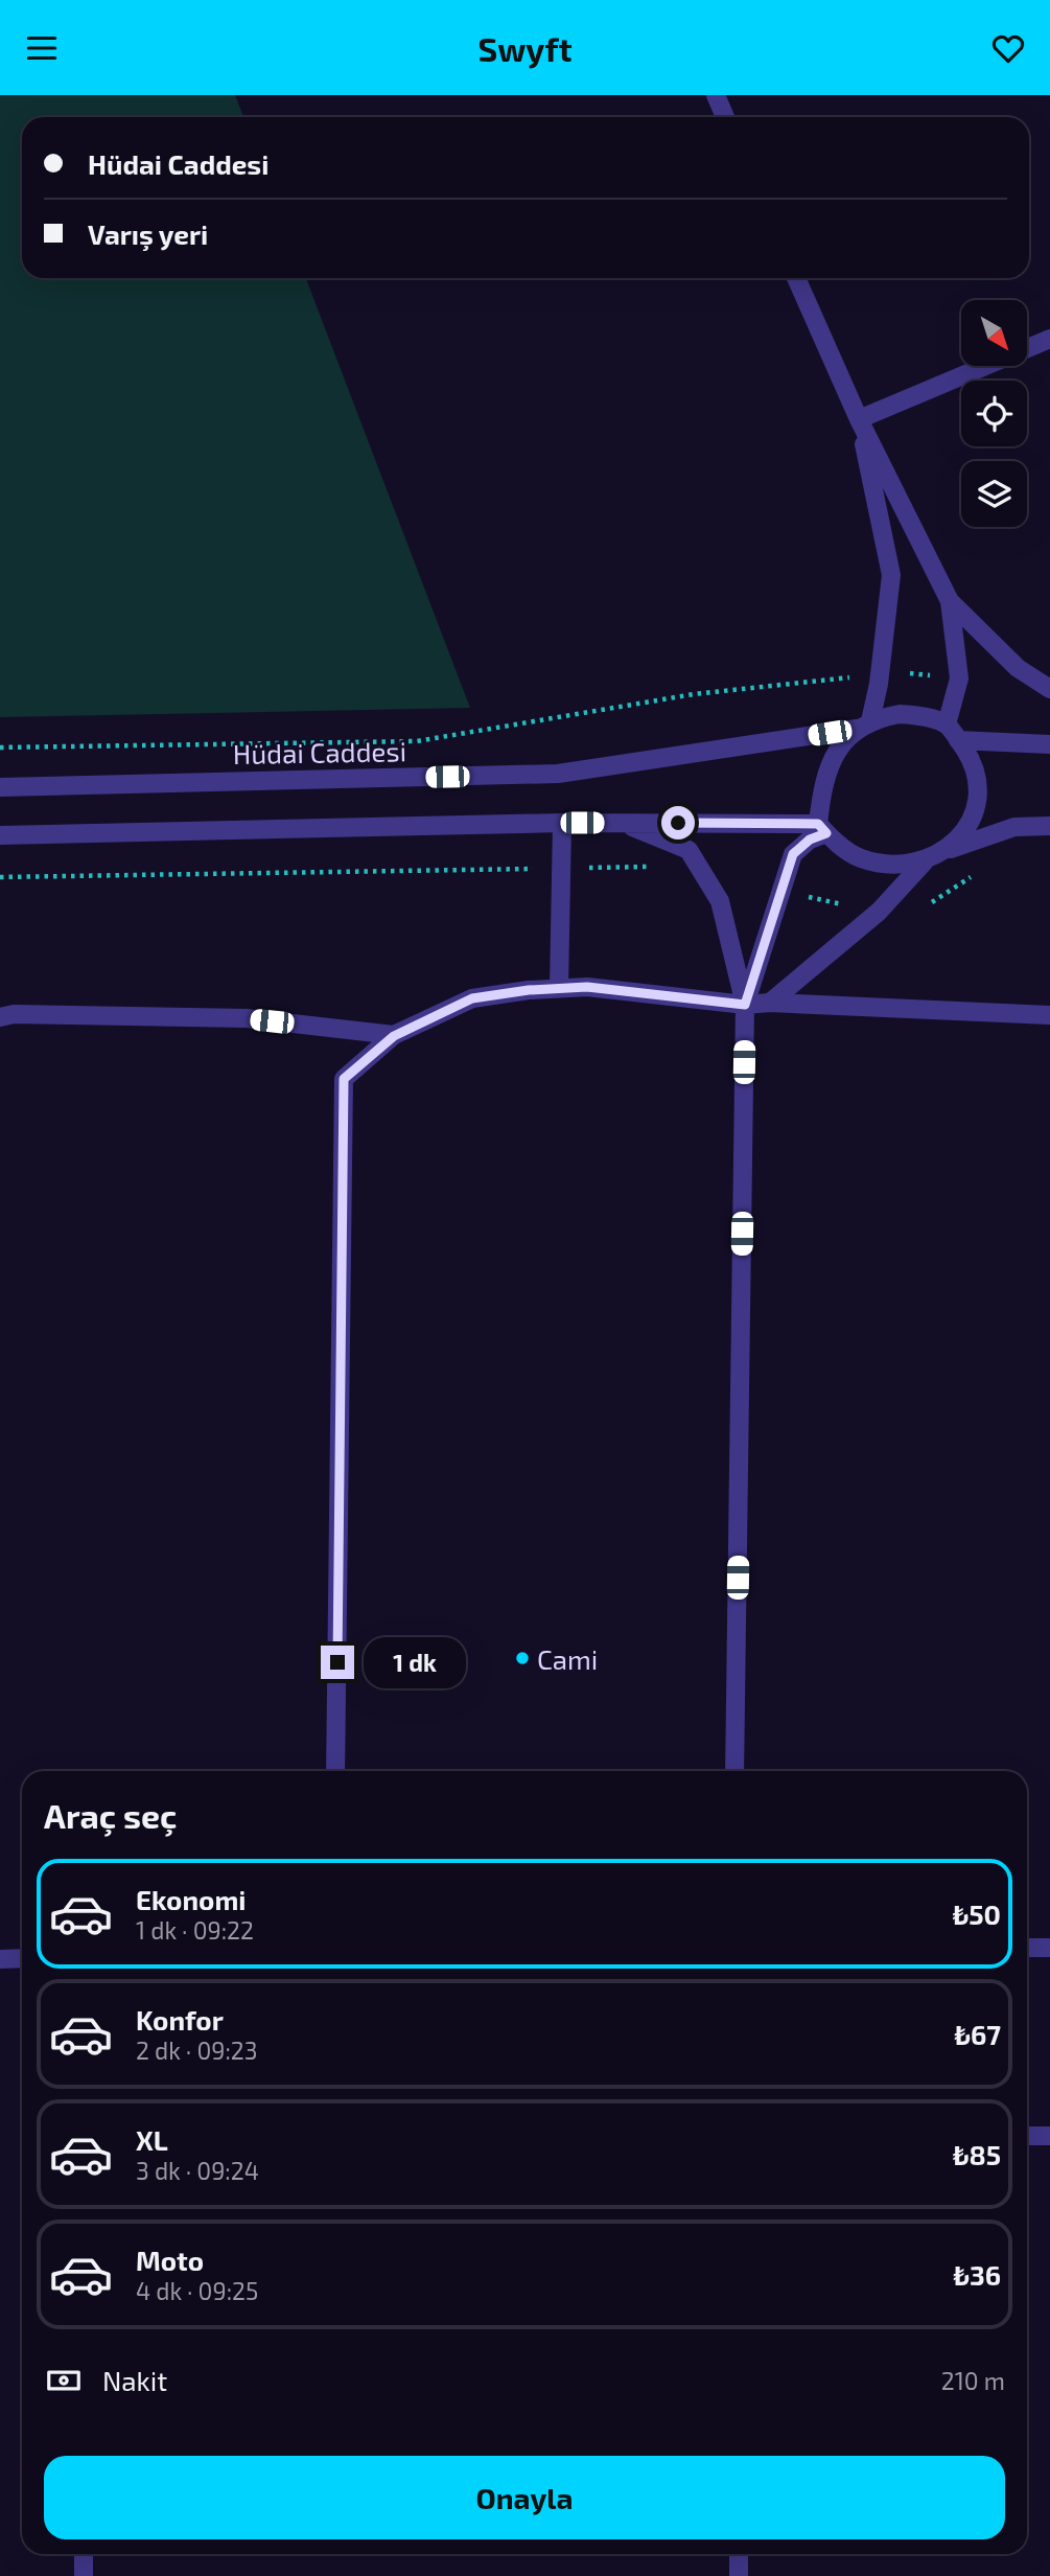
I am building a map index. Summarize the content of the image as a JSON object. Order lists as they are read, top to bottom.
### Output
{
  "streets": {
    "street": ["Hüdai Caddesi"]
  },
  "places": ["Cami"],
  "north": "bottom right",
  "page": {
    "header": "Swyft",
    "banner": ["Hüdai Caddesi", "Varış yeri"],
    "bubble": "1 dk",
    "heading": "Araç seç",
    "list": [
      {
        "name": "Ekonomi",
        "note": "1 dk · 09:22",
        "value": "₺50"
      },
      {
        "name": "Konfor",
        "note": "2 dk · 09:23",
        "value": "₺67"
      },
      {
        "name": "XL",
        "note": "3 dk · 09:24",
        "value": "₺85"
      },
      {
        "name": "Moto",
        "note": "4 dk · 09:25",
        "value": "₺36"
      }
    ],
    "pay": ["Nakit", "210 m"],
    "buttons": "Onayla"
  }
}
